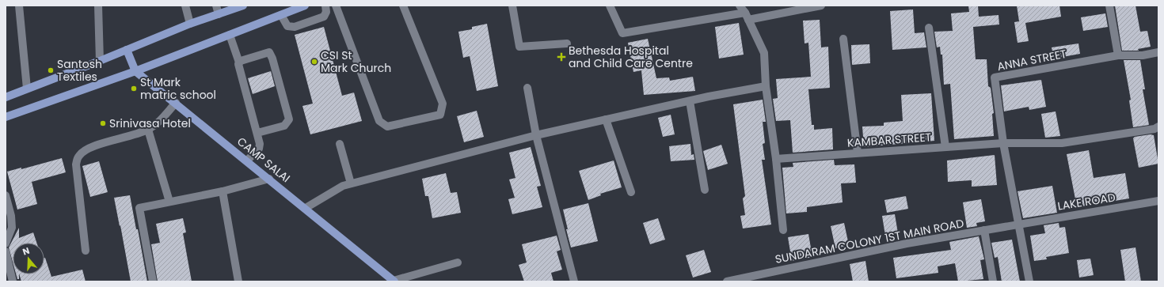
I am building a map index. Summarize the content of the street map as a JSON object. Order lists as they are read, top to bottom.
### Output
{
  "streets": {
    "main road": ["CAMP SALAI"],
    "street": [
      "ANNA STREET",
      "KAMBAR STREET",
      "LAKE ROAD",
      "SUNDARAM COLONY 1ST MAIN ROAD"
    ]
  },
  "crossings": [
    ["ANNA STREET", "KAMBAR STREET"],
    ["LAKE ROAD", "SUNDARAM COLONY 1ST MAIN ROAD"]
  ],
  "places": {
    "health": ["Bethesda Hospital and Child Care Centre"],
    "other": [
      "CSI St Mark Church",
      "Santosh Textiles",
      "St Mark matric school",
      "Srinivasa Hotel"
    ]
  },
  "north": "top"
}
